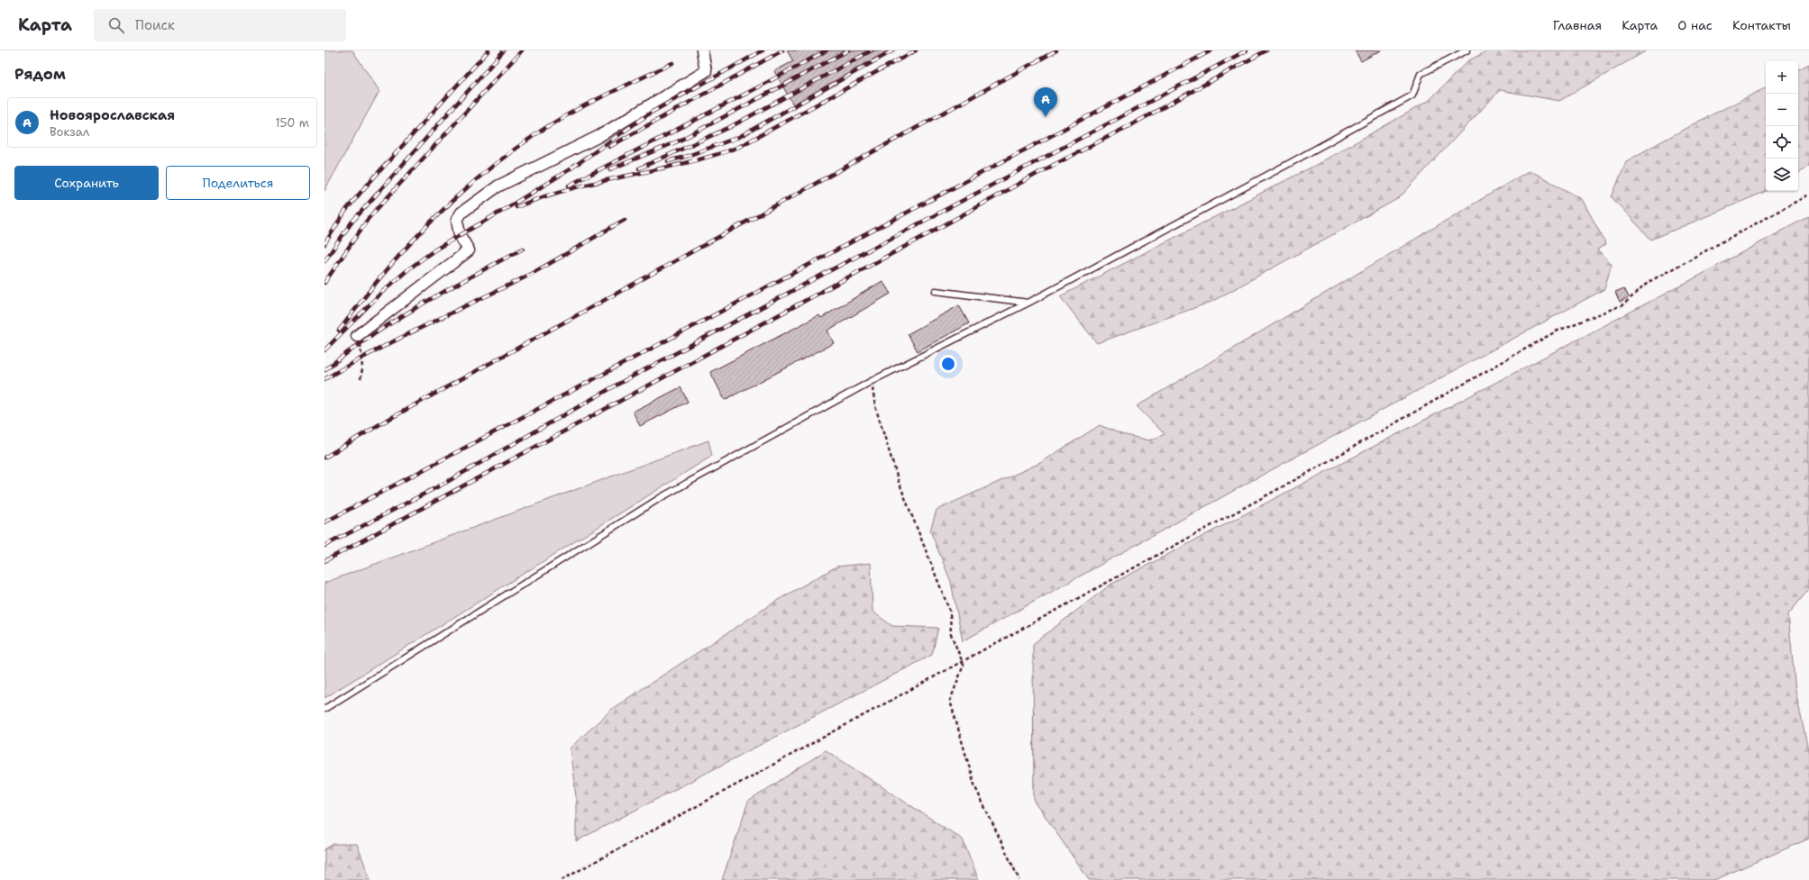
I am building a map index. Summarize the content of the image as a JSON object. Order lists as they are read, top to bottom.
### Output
{
  "page": {
    "header": "Карта",
    "search": "Поиск",
    "nav": [
      "Главная",
      "Карта",
      "О нас",
      "Контакты"
    ],
    "heading": "Рядом",
    "map_buttons": ["+", "−"],
    "pins": "A",
    "list": [
      {
        "mark": "A",
        "name": "Новоярославская",
        "note": "Вокзал",
        "value": "150 m"
      }
    ],
    "buttons": ["Сохранить", "Поделиться"]
  }
}
